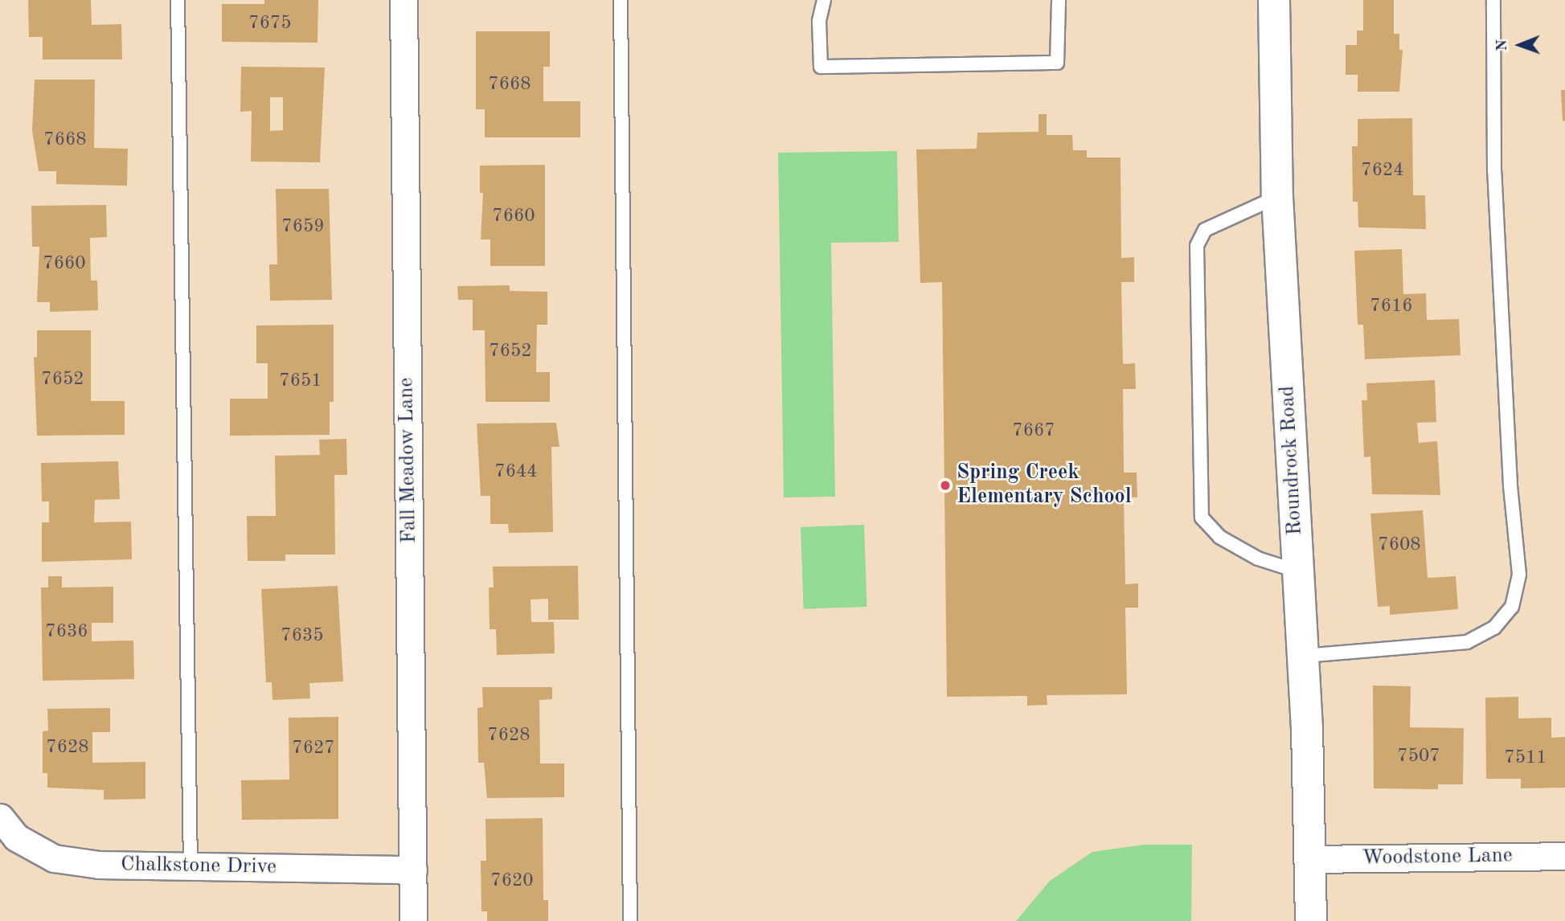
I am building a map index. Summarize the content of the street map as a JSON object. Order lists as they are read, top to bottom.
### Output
{
  "streets": {
    "street": [
      "Fall Meadow Lane",
      "Roundrock Road",
      "Woodstone Lane",
      "Chalkstone Drive"
    ]
  },
  "crossings": [
    ["Fall Meadow Lane", "Chalkstone Drive"],
    ["Roundrock Road", "Woodstone Lane"]
  ],
  "places": ["Spring Creek Elementary School"],
  "house_numbers": [
    "7675",
    "7668",
    "7668",
    "7624",
    "7660",
    "7659",
    "7660",
    "7616",
    "7652",
    "7652",
    "7651",
    "7667",
    "7644",
    "7608",
    "7636",
    "7635",
    "7628",
    "7628",
    "7627",
    "7507",
    "7511",
    "7620"
  ],
  "north": "left"
}
